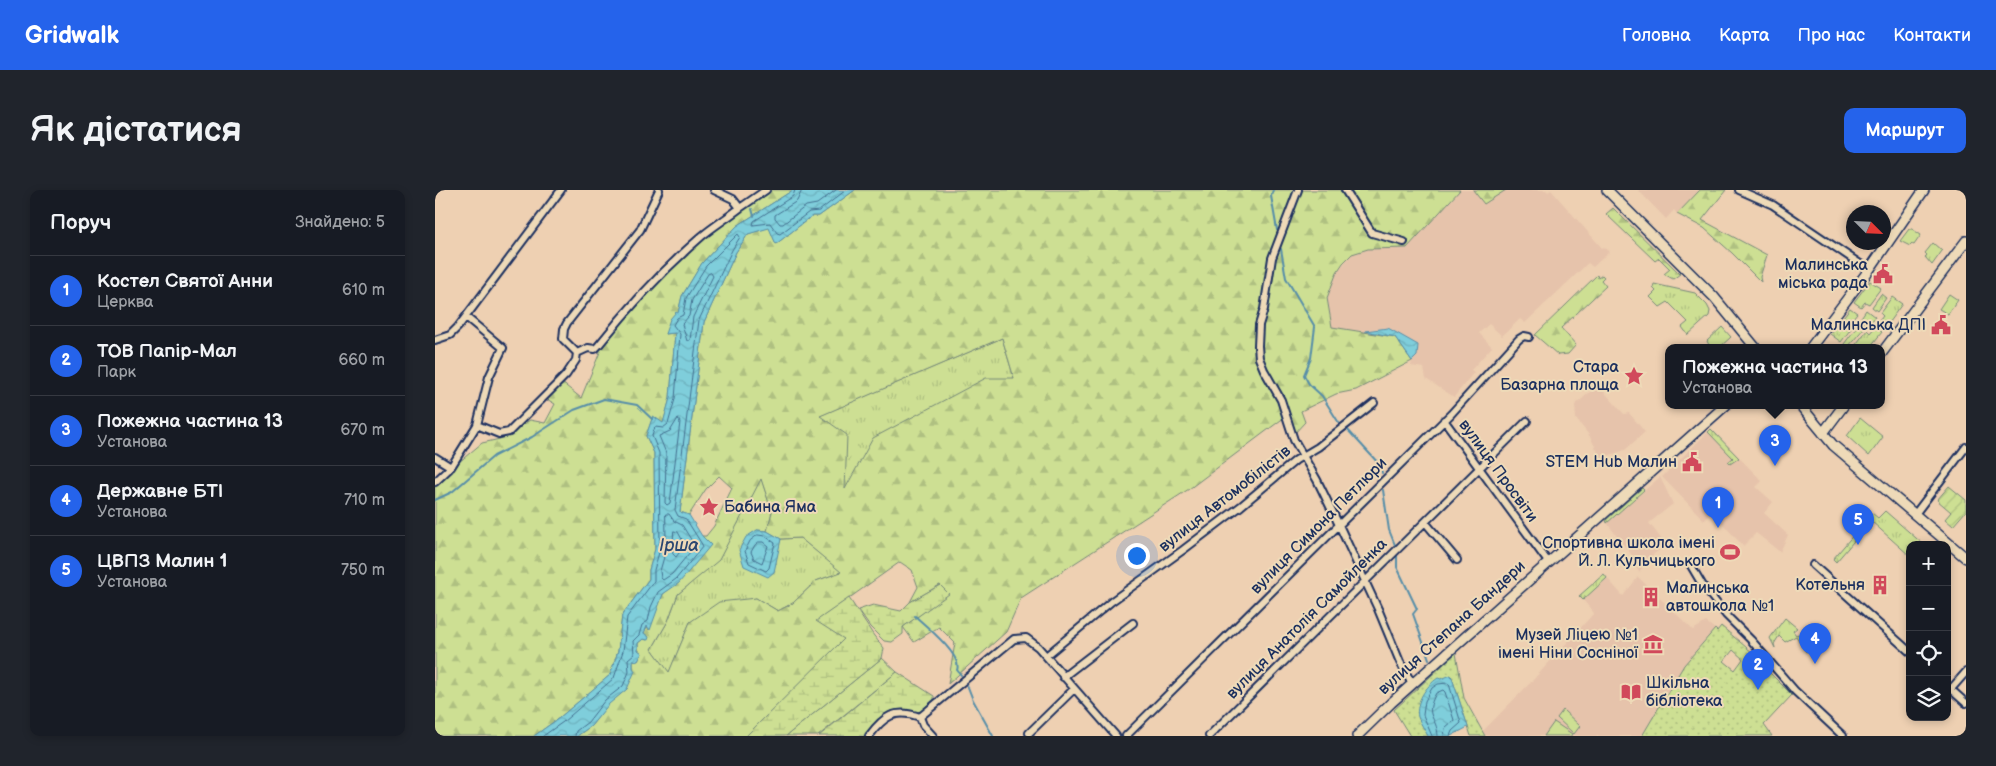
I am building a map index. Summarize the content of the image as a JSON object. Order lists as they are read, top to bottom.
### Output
{
  "streets": {
    "street": [
      "вулиця Просвіти",
      "вулиця Автомобілістів",
      "вулиця Симона Петлюри",
      "вулиця Анатолія Самойленка",
      "вулиця Степана Бандери"
    ]
  },
  "crossings": [
    ["вулиця Просвіти", "вулиця Симона Петлюри"],
    ["вулиця Просвіти", "вулиця Анатолія Самойленка"],
    ["вулиця Просвіти", "вулиця Степана Бандери"]
  ],
  "water": ["Ірша"],
  "places": {
    "public building": ["Малинська міська рада", "Малинська ДПІ", "STEM Hub Малин"],
    "place": ["Стара Базарна площа", "Бабина Яма"],
    "sports": ["Спортивна школа імені Й. Л. Кульчицького"],
    "building": ["Котельня", "Малинська автошкола №1"],
    "museum": ["Музей Ліцею №1 імені Ніни Сосніної"],
    "library": ["Шкільна бібліотека"]
  },
  "north": "bottom right",
  "page": {
    "header": "Gridwalk",
    "nav": [
      "Головна",
      "Карта",
      "Про нас",
      "Контакти"
    ],
    "buttons": "Маршрут",
    "title": "Як дістатися",
    "heading": ["Поруч", "Знайдено: 5"],
    "list": [
      {
        "mark": "1",
        "name": "Костел Святої Анни",
        "note": "Церква",
        "value": "610 m"
      },
      {
        "mark": "2",
        "name": "ТОВ Папір-Мал",
        "note": "Парк",
        "value": "660 m"
      },
      {
        "mark": "3",
        "name": "Пожежна частина 13",
        "note": "Установа",
        "value": "670 m"
      },
      {
        "mark": "4",
        "name": "Державне БТІ",
        "note": "Установа",
        "value": "710 m"
      },
      {
        "mark": "5",
        "name": "ЦВПЗ Малин 1",
        "note": "Установа",
        "value": "750 m"
      }
    ],
    "popup": ["Пожежна частина 13", "Установа"],
    "pins": [
      "3",
      "1",
      "5",
      "4",
      "2"
    ],
    "map_buttons": ["+", "−"]
  }
}
